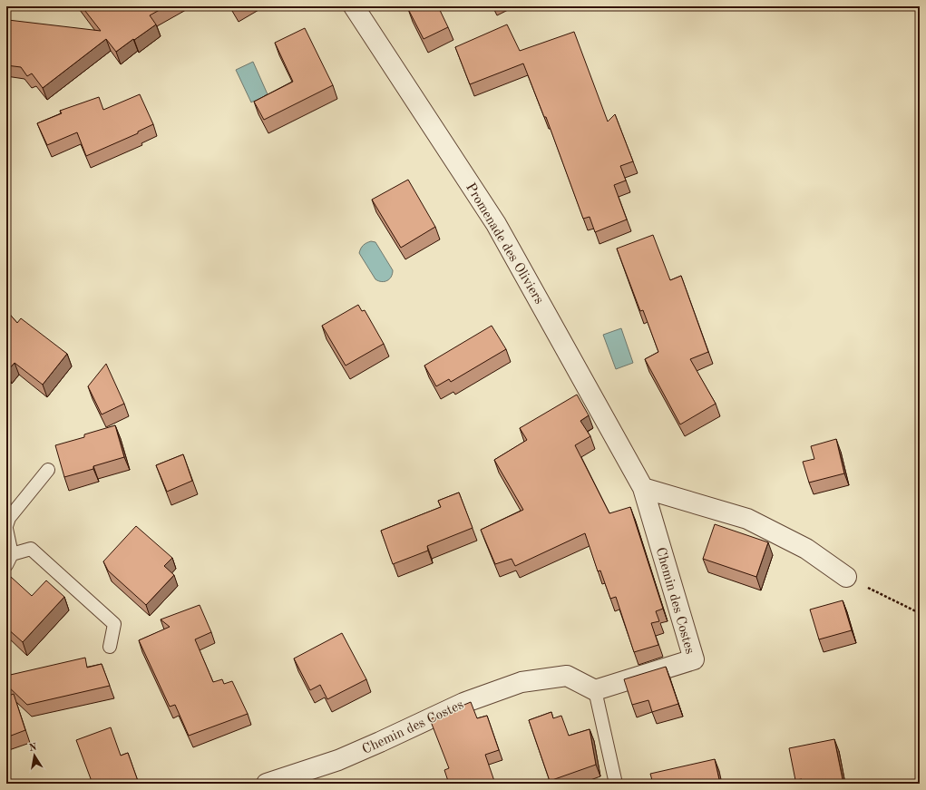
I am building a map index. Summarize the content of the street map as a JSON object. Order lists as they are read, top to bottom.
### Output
{
  "streets": {
    "street": ["Promenade des Oliviers", "Chemin des Costes"]
  },
  "crossings": [
    ["Promenade des Oliviers", "Chemin des Costes"]
  ],
  "north": "top"
}
